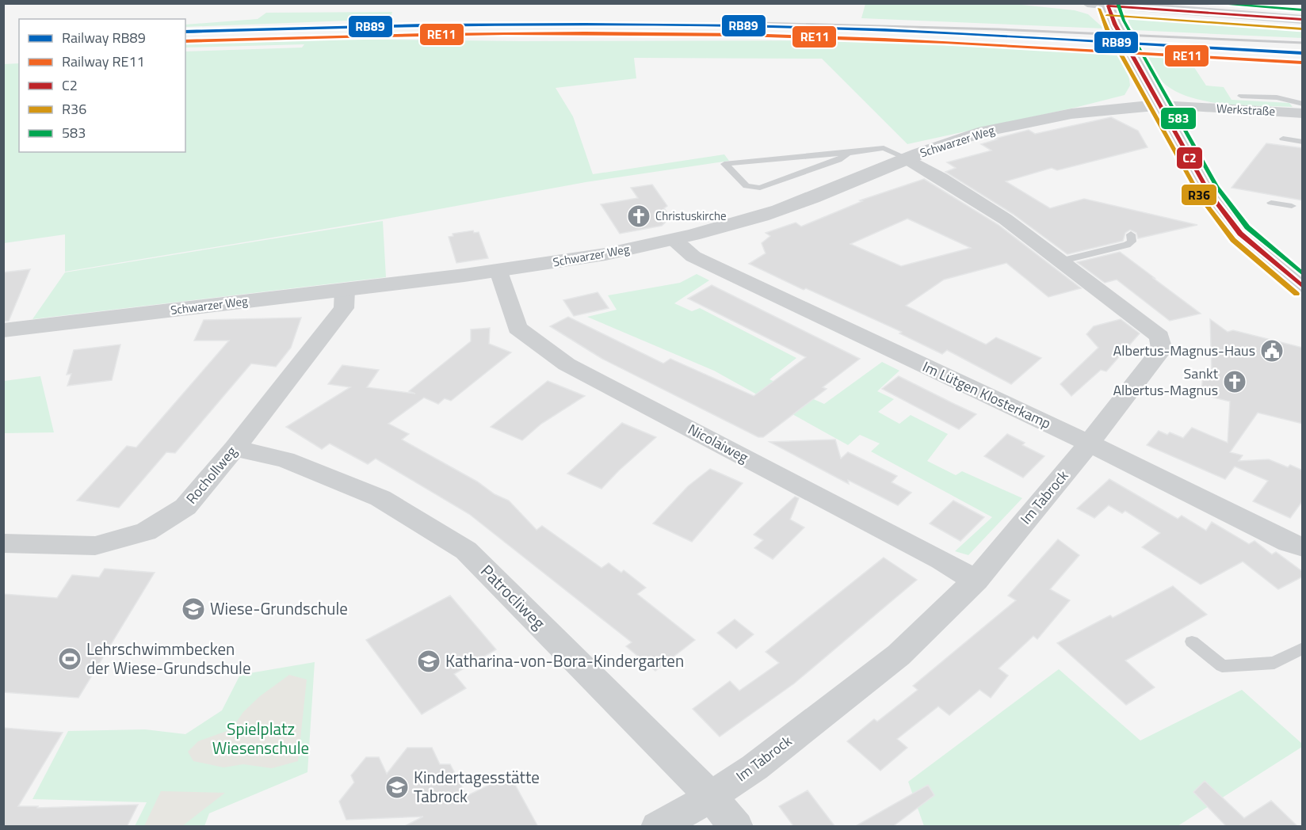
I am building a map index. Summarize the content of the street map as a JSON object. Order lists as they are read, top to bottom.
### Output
{
  "streets": {
    "street": [
      "Werkstraße",
      "Schwarzer Weg",
      "Im Lütgen Klosterkamp",
      "Nicolaiweg",
      "Rochollweg",
      "Im Tabrock",
      "Patrocliweg"
    ]
  },
  "crossings": [
    ["Werkstraße", "Schwarzer Weg"],
    ["Schwarzer Weg", "Im Lütgen Klosterkamp"],
    ["Schwarzer Weg", "Nicolaiweg"],
    ["Schwarzer Weg", "Rochollweg"],
    ["Schwarzer Weg", "Im Tabrock"],
    ["Im Lütgen Klosterkamp", "Im Tabrock"],
    ["Nicolaiweg", "Im Tabrock"],
    ["Rochollweg", "Patrocliweg"],
    ["Im Tabrock", "Patrocliweg"]
  ],
  "parks": ["Spielplatz Wiesenschule"],
  "places": {
    "church": ["Christuskirche", "Sankt Albertus-Magnus"],
    "public building": ["Albertus-Magnus-Haus"],
    "school or university": ["Wiese-Grundschule", "Katharina-von-Bora-Kindergarten", "Kindertagesstätte Tabrock"],
    "sports": ["Lehrschwimmbecken der Wiese-Grundschule"]
  },
  "lines": [
    "transit line 583",
    "transit line C2",
    "transit line R36",
    "rail line RB89",
    "rail line RE11"
  ],
  "legend": [
    "Railway RB89",
    "Railway RE11",
    "C2",
    "R36",
    "583"
  ]
}
